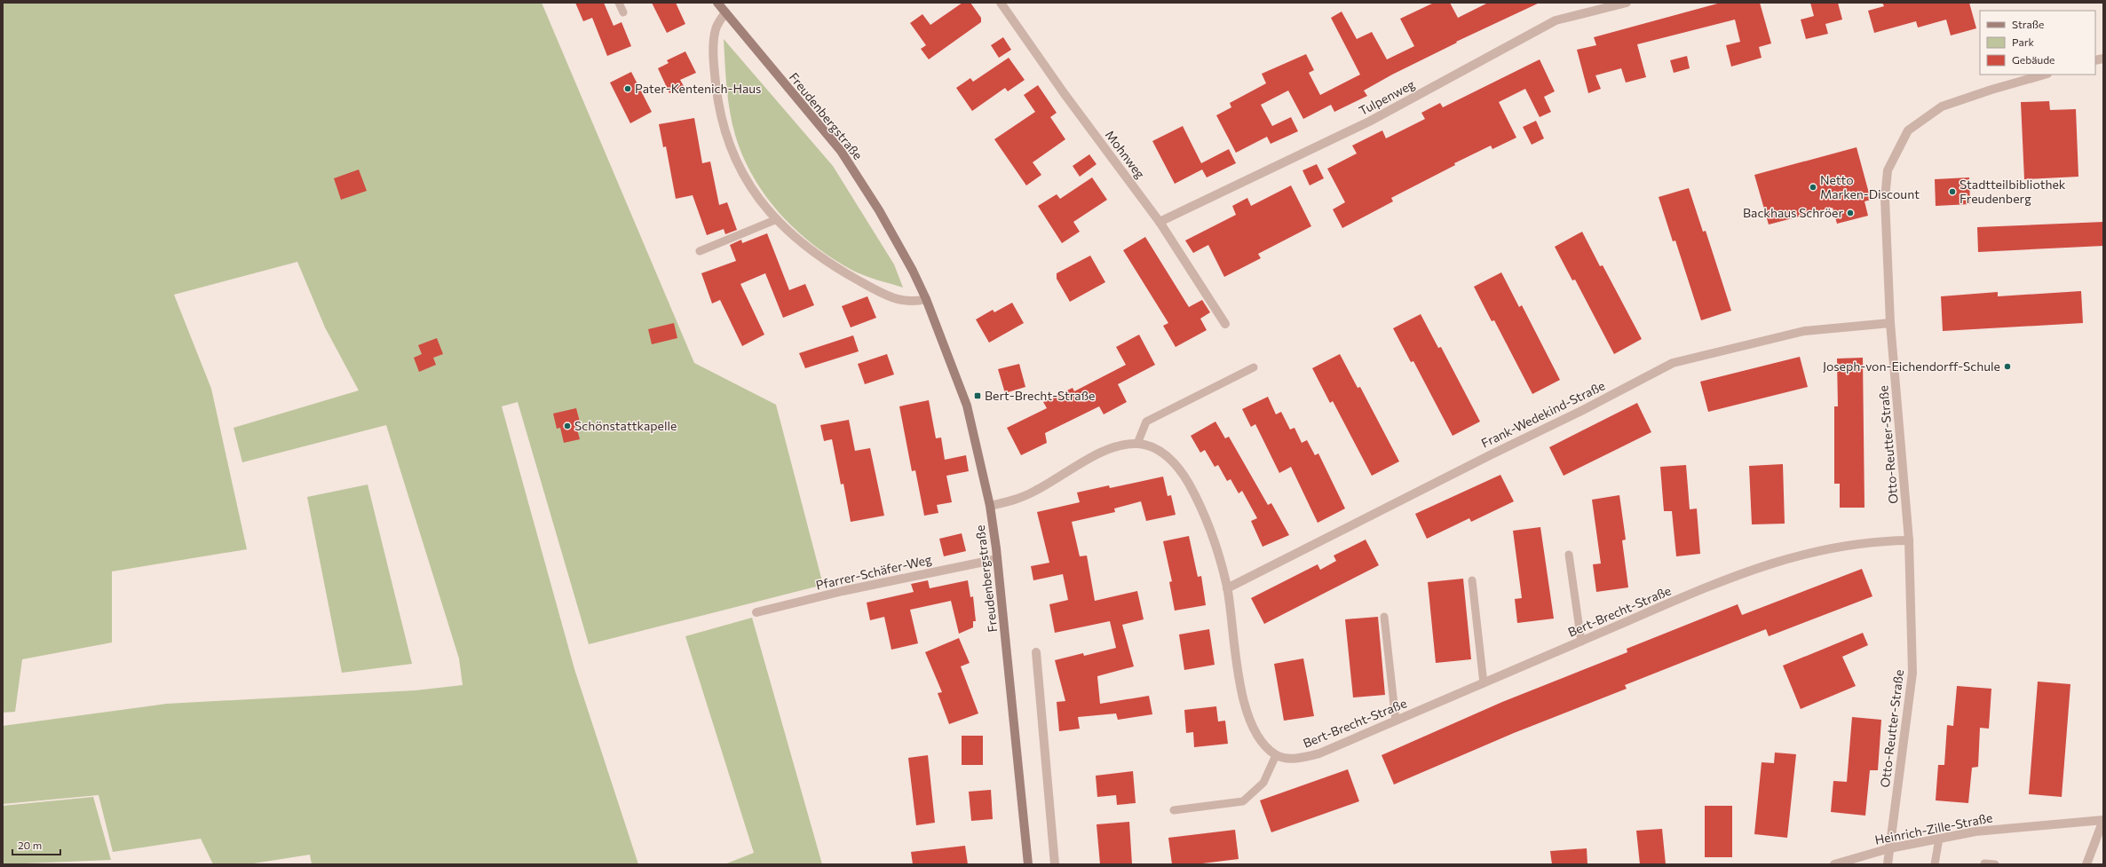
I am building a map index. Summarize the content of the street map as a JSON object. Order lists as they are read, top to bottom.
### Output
{
  "streets": {
    "street": [
      "Tulpenweg",
      "Freudenbergstraße",
      "Mohnweg",
      "Frank-Wedekind-Straße",
      "Otto-Reutter-Straße",
      "Pfarrer-Schäfer-Weg",
      "Bert-Brecht-Straße",
      "Heinrich-Zille-Straße"
    ]
  },
  "crossings": [
    ["Tulpenweg", "Mohnweg"],
    ["Freudenbergstraße", "Pfarrer-Schäfer-Weg"],
    ["Frank-Wedekind-Straße", "Otto-Reutter-Straße"],
    ["Otto-Reutter-Straße", "Bert-Brecht-Straße"],
    ["Otto-Reutter-Straße", "Heinrich-Zille-Straße"]
  ],
  "places": {
    "other": [
      "Pater-Kentenich-Haus",
      "Netto Marken-Discount",
      "Stadtteilbibliothek Freudenberg",
      "Backhaus Schröer",
      "Joseph-von-Eichendorff-Schule",
      "Schönstattkapelle"
    ],
    "transit": ["Bert-Brecht-Straße"]
  },
  "legend": ["Straße", "Park", "Gebäude"],
  "scale_bar": "20 m"
}
